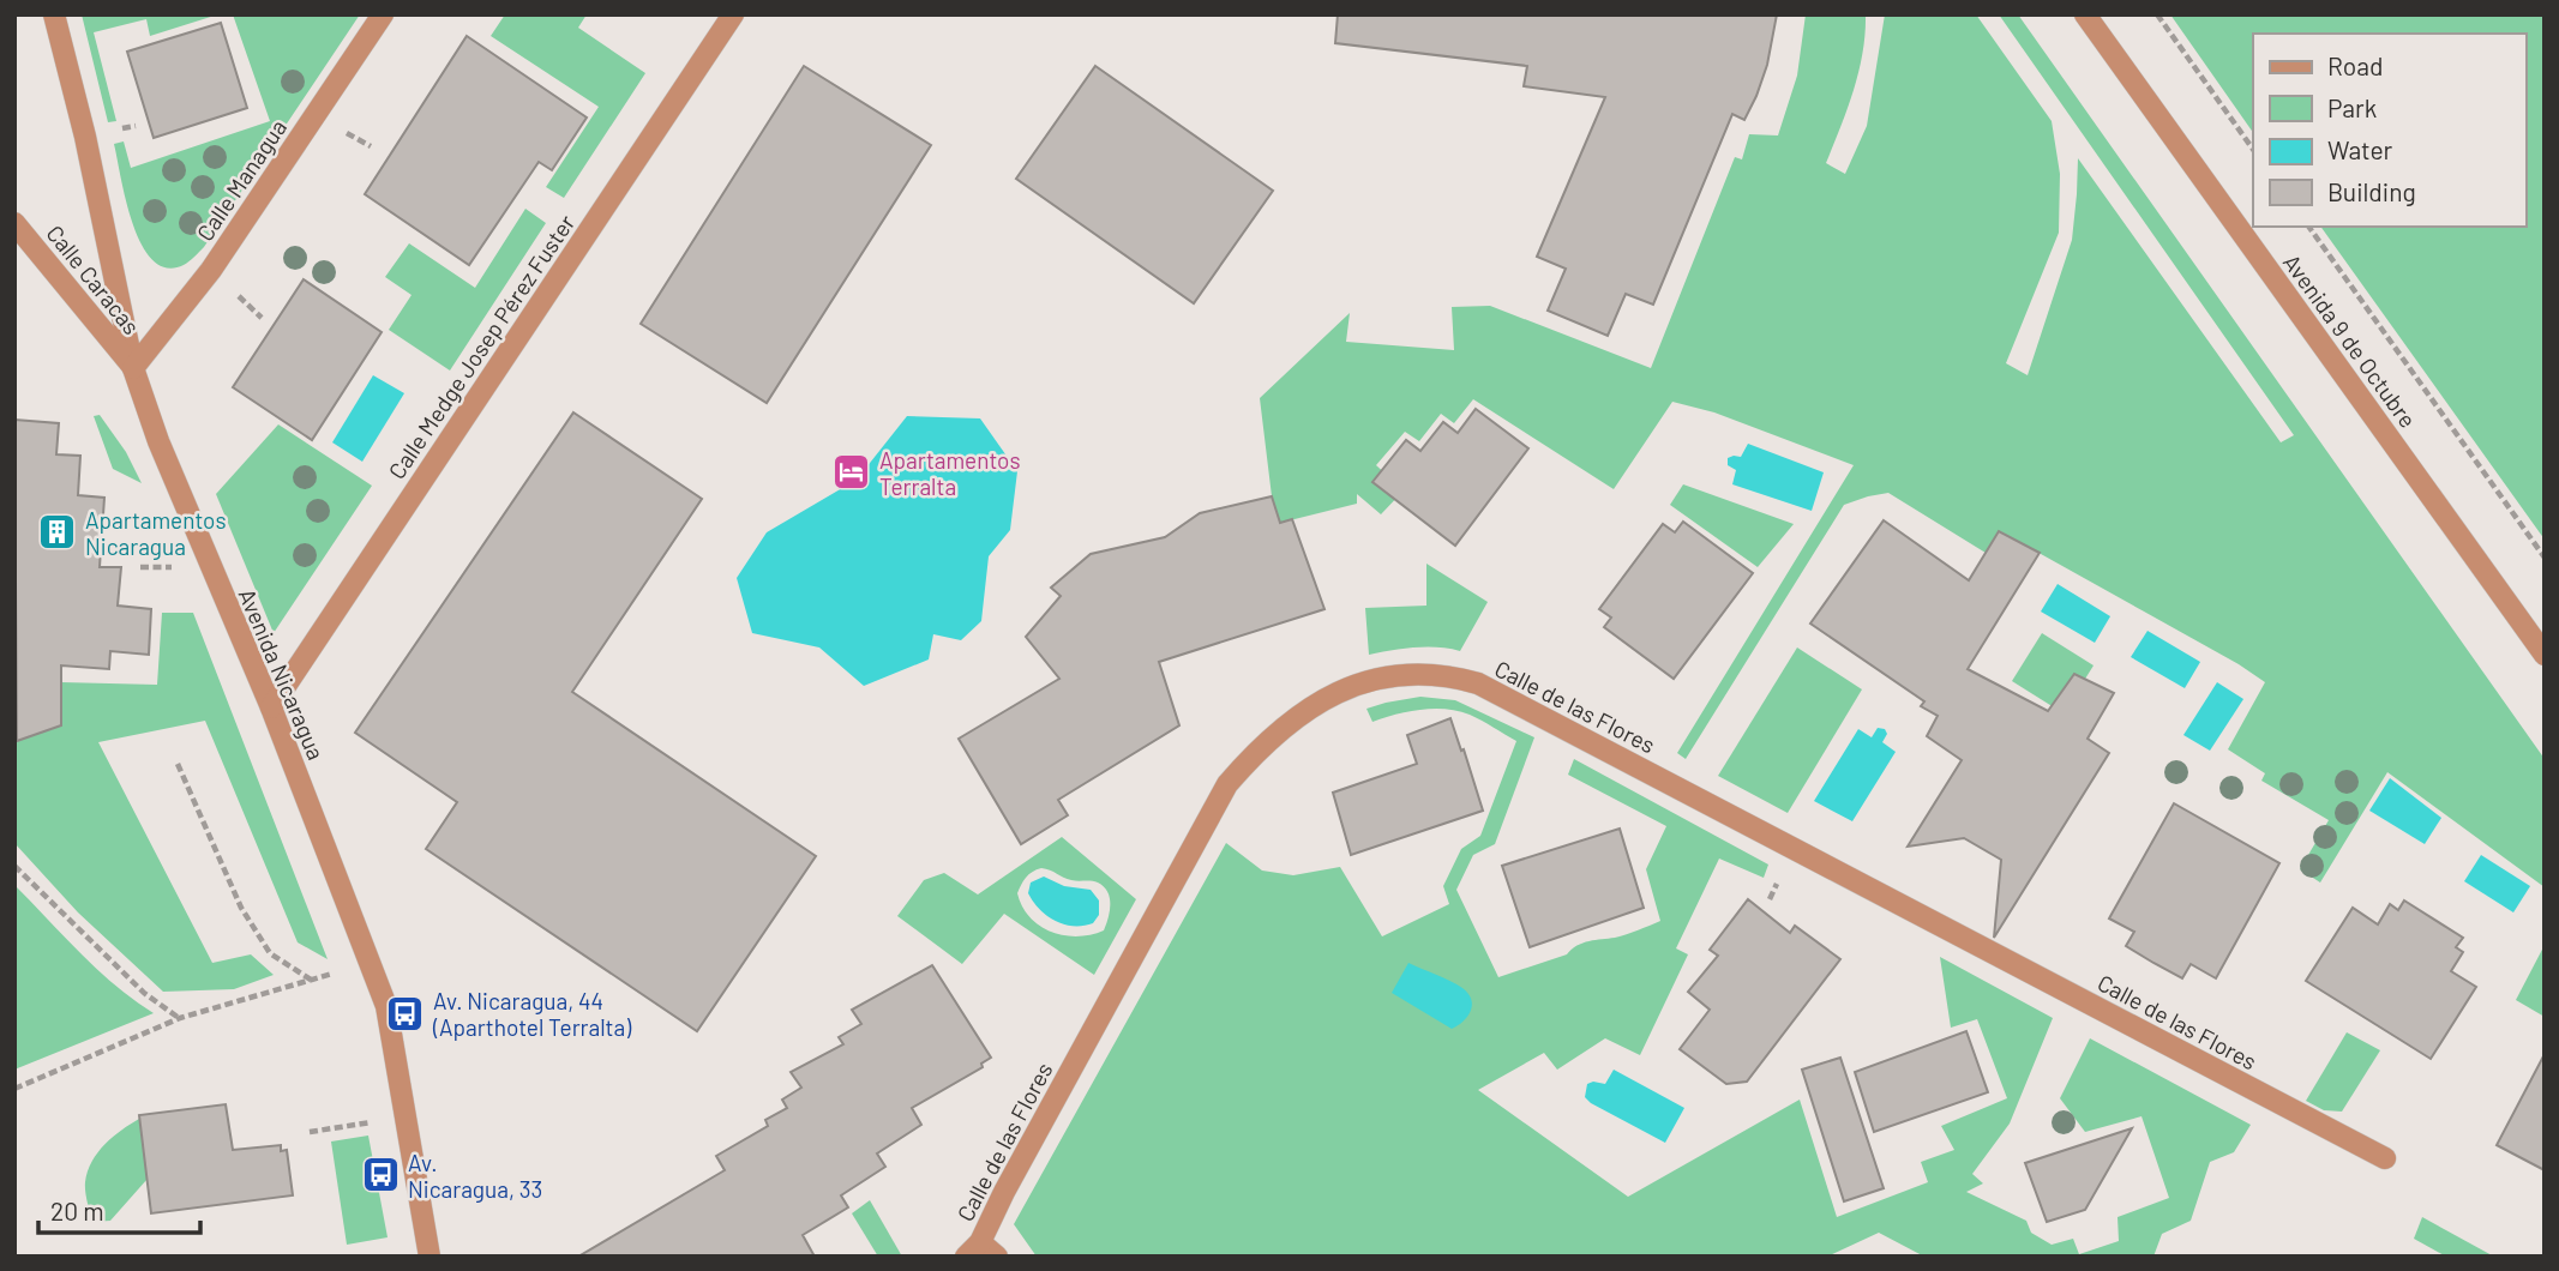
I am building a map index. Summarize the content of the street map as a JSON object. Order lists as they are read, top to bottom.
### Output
{
  "streets": {
    "street": [
      "Calle Managua",
      "Calle Caracas",
      "Avenida 9 de Octubre",
      "Calle Medge Josep Pérez Fuster",
      "Avenida Nicaragua",
      "Calle de las Flores"
    ]
  },
  "crossings": [
    ["Calle Managua", "Calle Caracas"],
    ["Calle Managua", "Avenida Nicaragua"],
    ["Calle Caracas", "Avenida Nicaragua"],
    ["Calle Medge Josep Pérez Fuster", "Avenida Nicaragua"]
  ],
  "places": {
    "hotel": ["Apartamentos Terralta"],
    "building": ["Apartamentos Nicaragua"],
    "bus stop": ["Av. Nicaragua, 44 (Aparthotel Terralta)", "Av. Nicaragua, 33"]
  },
  "legend": [
    "Road",
    "Park",
    "Water",
    "Building"
  ],
  "scale_bar": "20 m"
}
